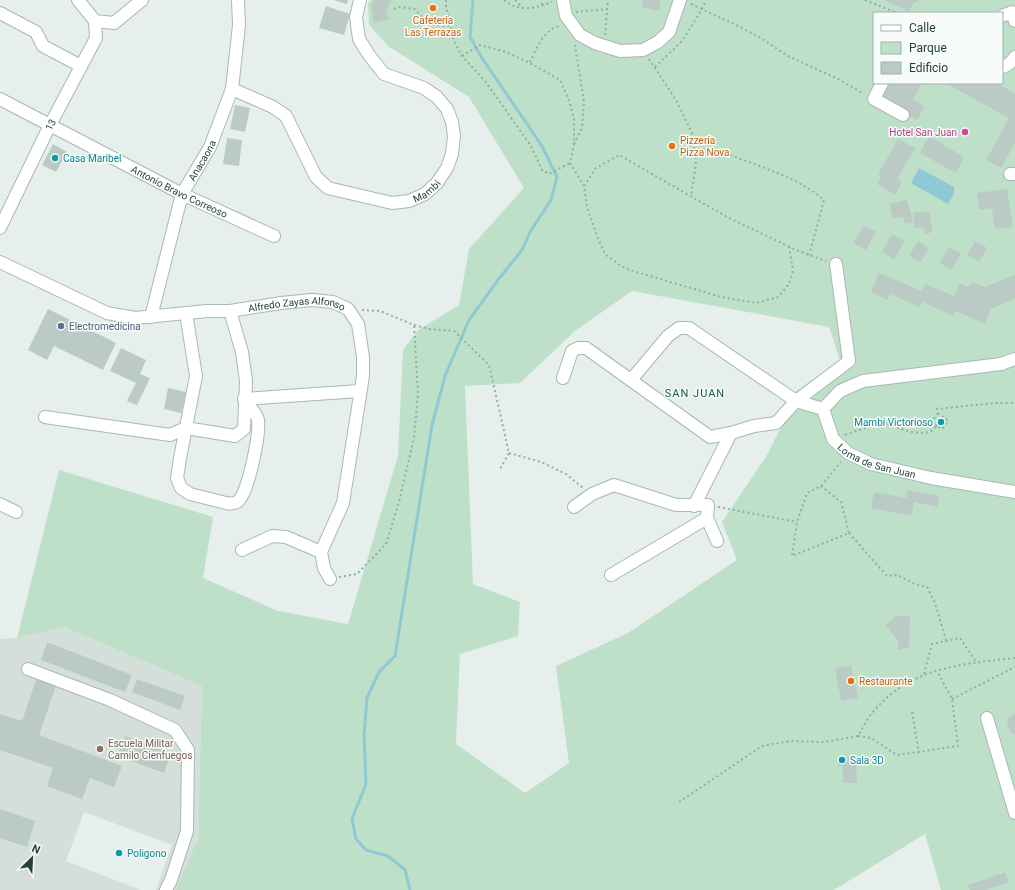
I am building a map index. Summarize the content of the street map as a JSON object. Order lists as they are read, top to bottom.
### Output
{
  "streets": {
    "street": [
      "13",
      "Anacaona",
      "Mambí",
      "Antonio Bravo Correoso",
      "Alfredo Zayas Alfonso",
      "Loma de San Juan"
    ]
  },
  "crossings": [
    ["13", "Antonio Bravo Correoso"],
    ["Anacaona", "Mambí"],
    ["Anacaona", "Antonio Bravo Correoso"],
    ["Anacaona", "Alfredo Zayas Alfonso"]
  ],
  "districts": ["SAN JUAN"],
  "places": [
    "Cafeteria Las Terrazas",
    "Hotel San Juan",
    "Pizzería Pizza Nova",
    "Casa Maribel",
    "Electromedicina",
    "Mambí Victorioso",
    "Restaurante",
    "Escuela Militar Camilo Cienfuegos",
    "Sala 3D",
    "Poligono"
  ],
  "legend": ["Calle", "Parque", "Edificio"],
  "north": "top right"
}
